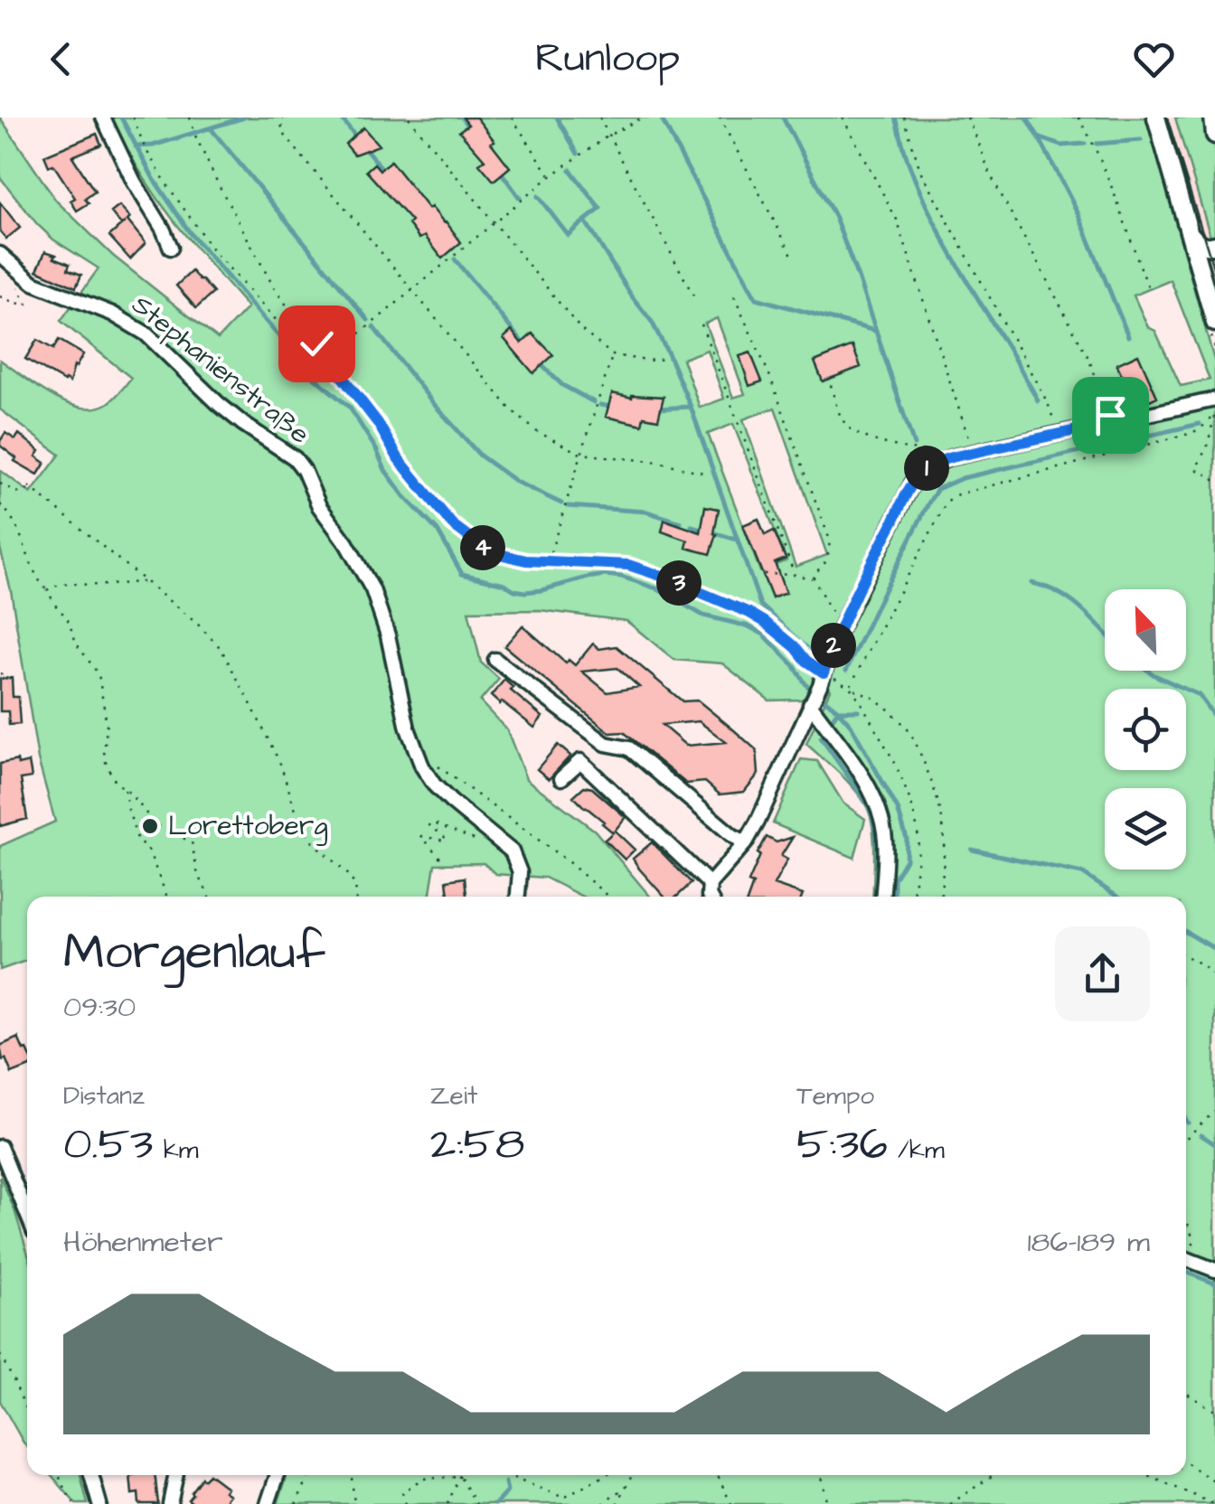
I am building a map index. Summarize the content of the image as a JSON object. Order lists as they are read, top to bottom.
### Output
{
  "streets": {
    "street": ["Stephanienstraße"]
  },
  "places": ["Lorettoberg"],
  "north": "top left",
  "page": {
    "header": "Runloop",
    "pins": [
      "1",
      "4",
      "3",
      "2"
    ],
    "heading": ["Morgenlauf", "09:30"],
    "stats": [
      ["Distanz", "0.53 km"],
      ["Zeit", "2:58"],
      ["Tempo", "5:36 /km"]
    ],
    "chart": ["Höhenmeter", "186–189 m"]
  }
}
